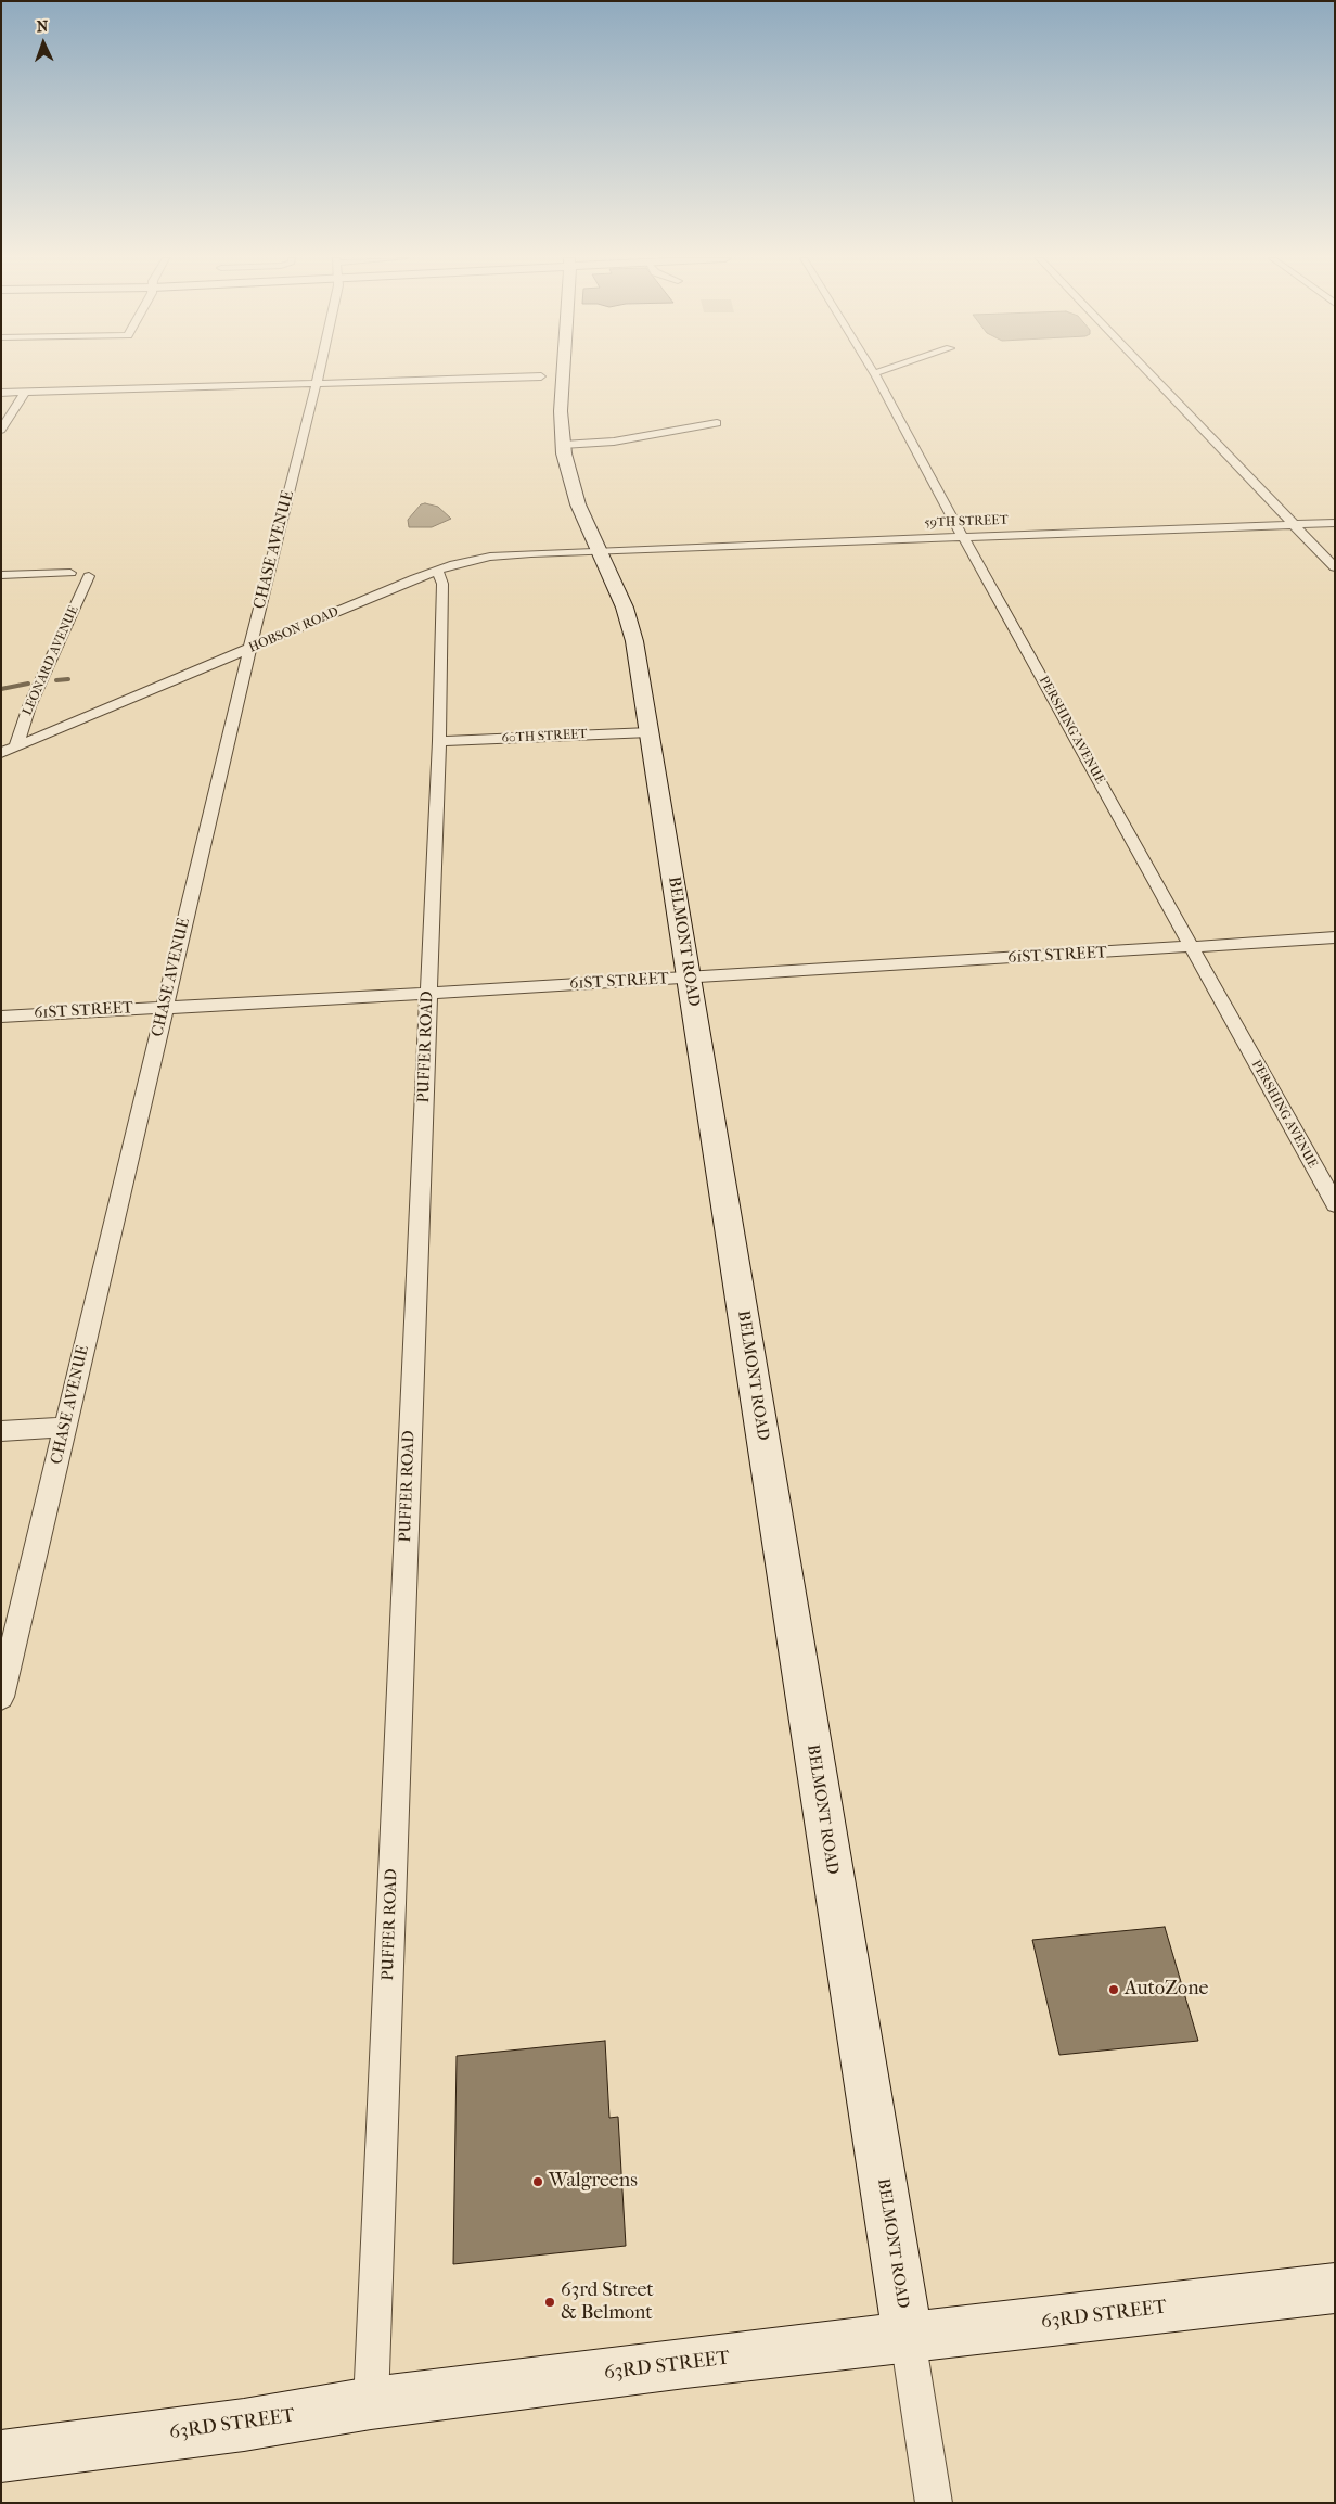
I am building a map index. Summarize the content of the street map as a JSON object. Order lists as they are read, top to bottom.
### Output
{
  "streets": {
    "main road": ["BELMONT ROAD", "63RD STREET"],
    "street": [
      "59TH STREET",
      "CHASE AVENUE",
      "HOBSON ROAD",
      "LEONARD AVENUE",
      "PERSHING AVENUE",
      "60TH STREET",
      "61ST STREET",
      "PUFFER ROAD"
    ]
  },
  "crossings": [
    ["59TH STREET", "HOBSON ROAD"],
    ["59TH STREET", "PERSHING AVENUE"],
    ["59TH STREET", "BELMONT ROAD"],
    ["CHASE AVENUE", "HOBSON ROAD"],
    ["CHASE AVENUE", "61ST STREET"],
    ["HOBSON ROAD", "LEONARD AVENUE"],
    ["HOBSON ROAD", "BELMONT ROAD"],
    ["HOBSON ROAD", "PUFFER ROAD"],
    ["PERSHING AVENUE", "61ST STREET"],
    ["60TH STREET", "BELMONT ROAD"],
    ["60TH STREET", "PUFFER ROAD"],
    ["BELMONT ROAD", "61ST STREET"],
    ["BELMONT ROAD", "63RD STREET"],
    ["61ST STREET", "PUFFER ROAD"],
    ["PUFFER ROAD", "63RD STREET"]
  ],
  "places": ["AutoZone", "Walgreens", "63rd Street & Belmont"],
  "north": "top"
}
